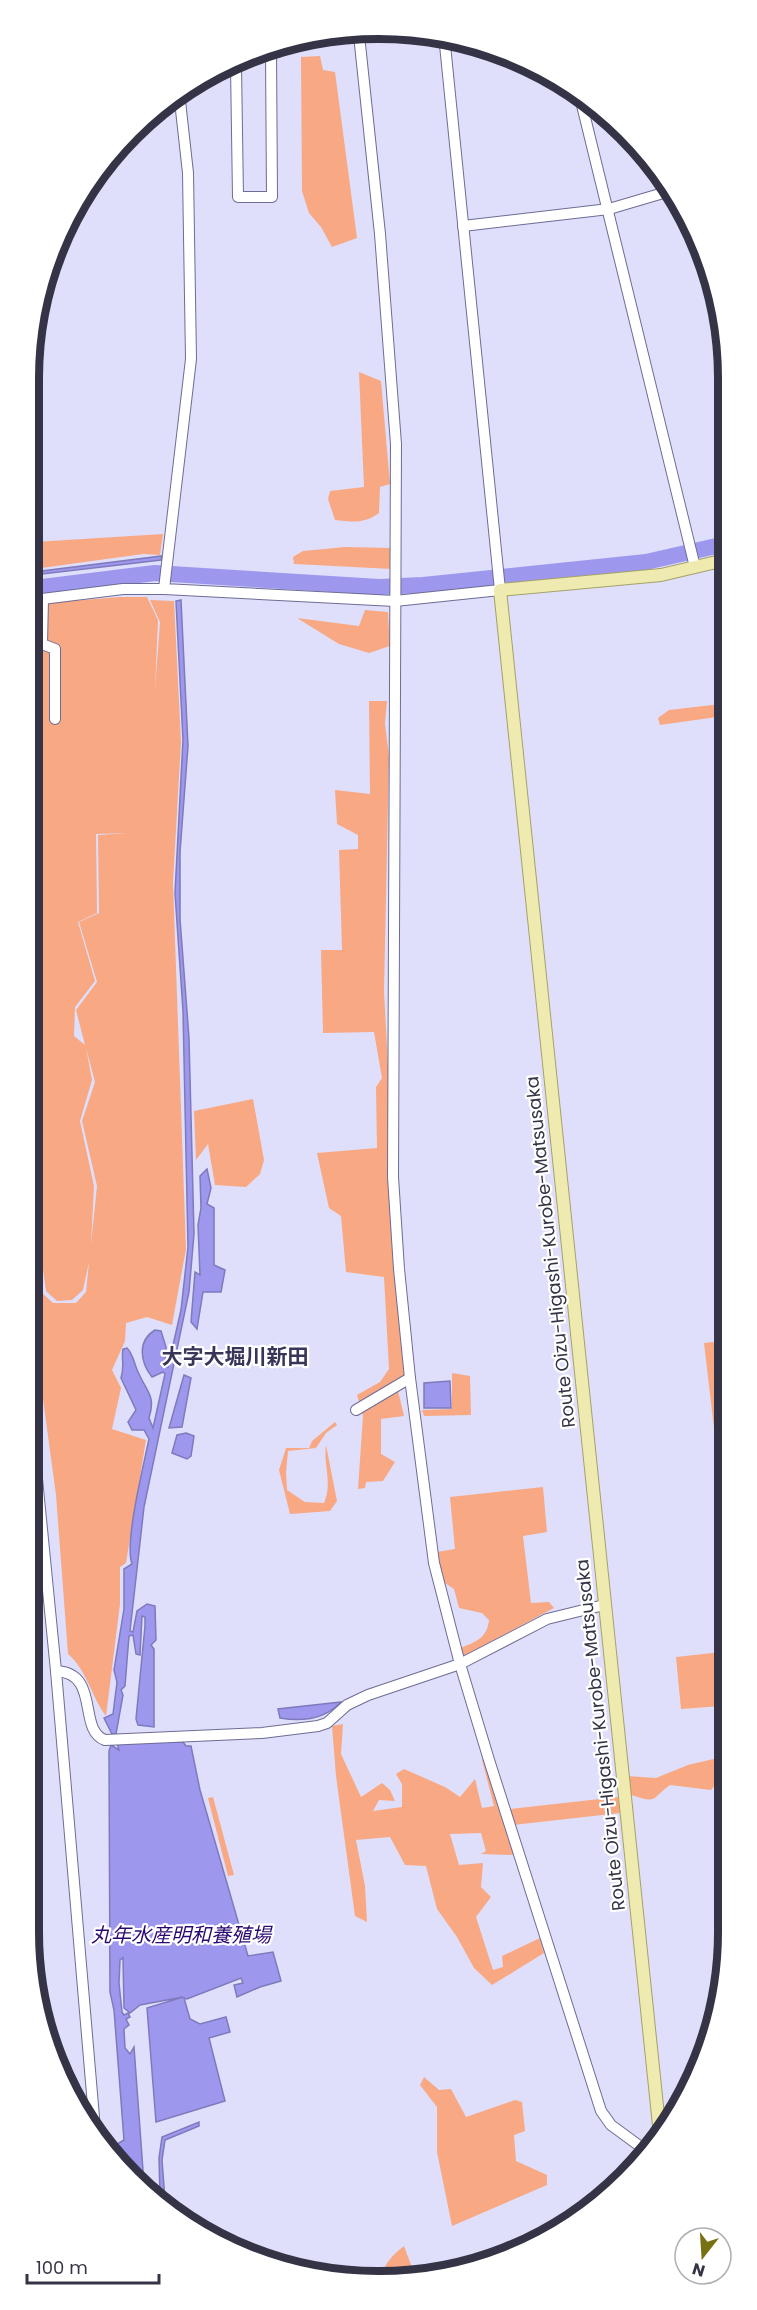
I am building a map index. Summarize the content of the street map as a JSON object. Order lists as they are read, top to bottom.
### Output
{
  "streets": {
    "main road": ["Route Oizu-Higashi-Kurobe-Matsusaka"]
  },
  "districts": ["大字大堀川新田"],
  "water": ["丸年水産明和養殖場"],
  "scale_bar": "100 m",
  "north": "bottom"
}
